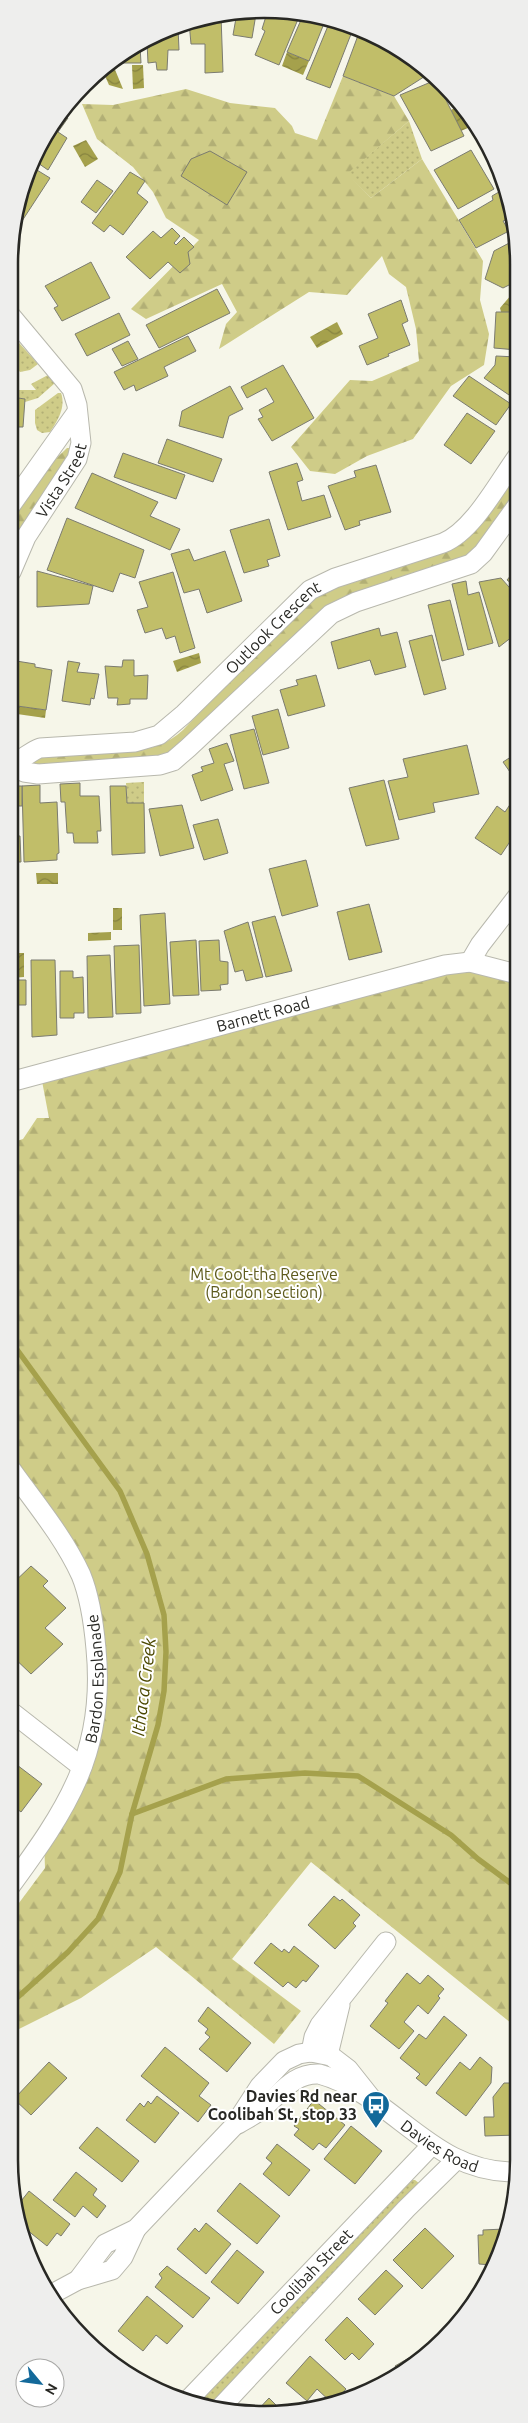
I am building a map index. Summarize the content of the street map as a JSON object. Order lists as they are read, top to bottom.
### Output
{
  "streets": {
    "street": [
      "Vista Street",
      "Outlook Crescent",
      "Barnett Road",
      "Bardon Esplanade",
      "Davies Road",
      "Coolibah Street"
    ]
  },
  "crossings": [
    ["Davies Road", "Coolibah Street"]
  ],
  "water": ["Ithaca Creek"],
  "parks": ["Mt Coot-tha Reserve (Bardon section)"],
  "places": {
    "bus stop": ["Davies Rd near Coolibah St, stop 33"]
  },
  "north": "bottom right"
}
